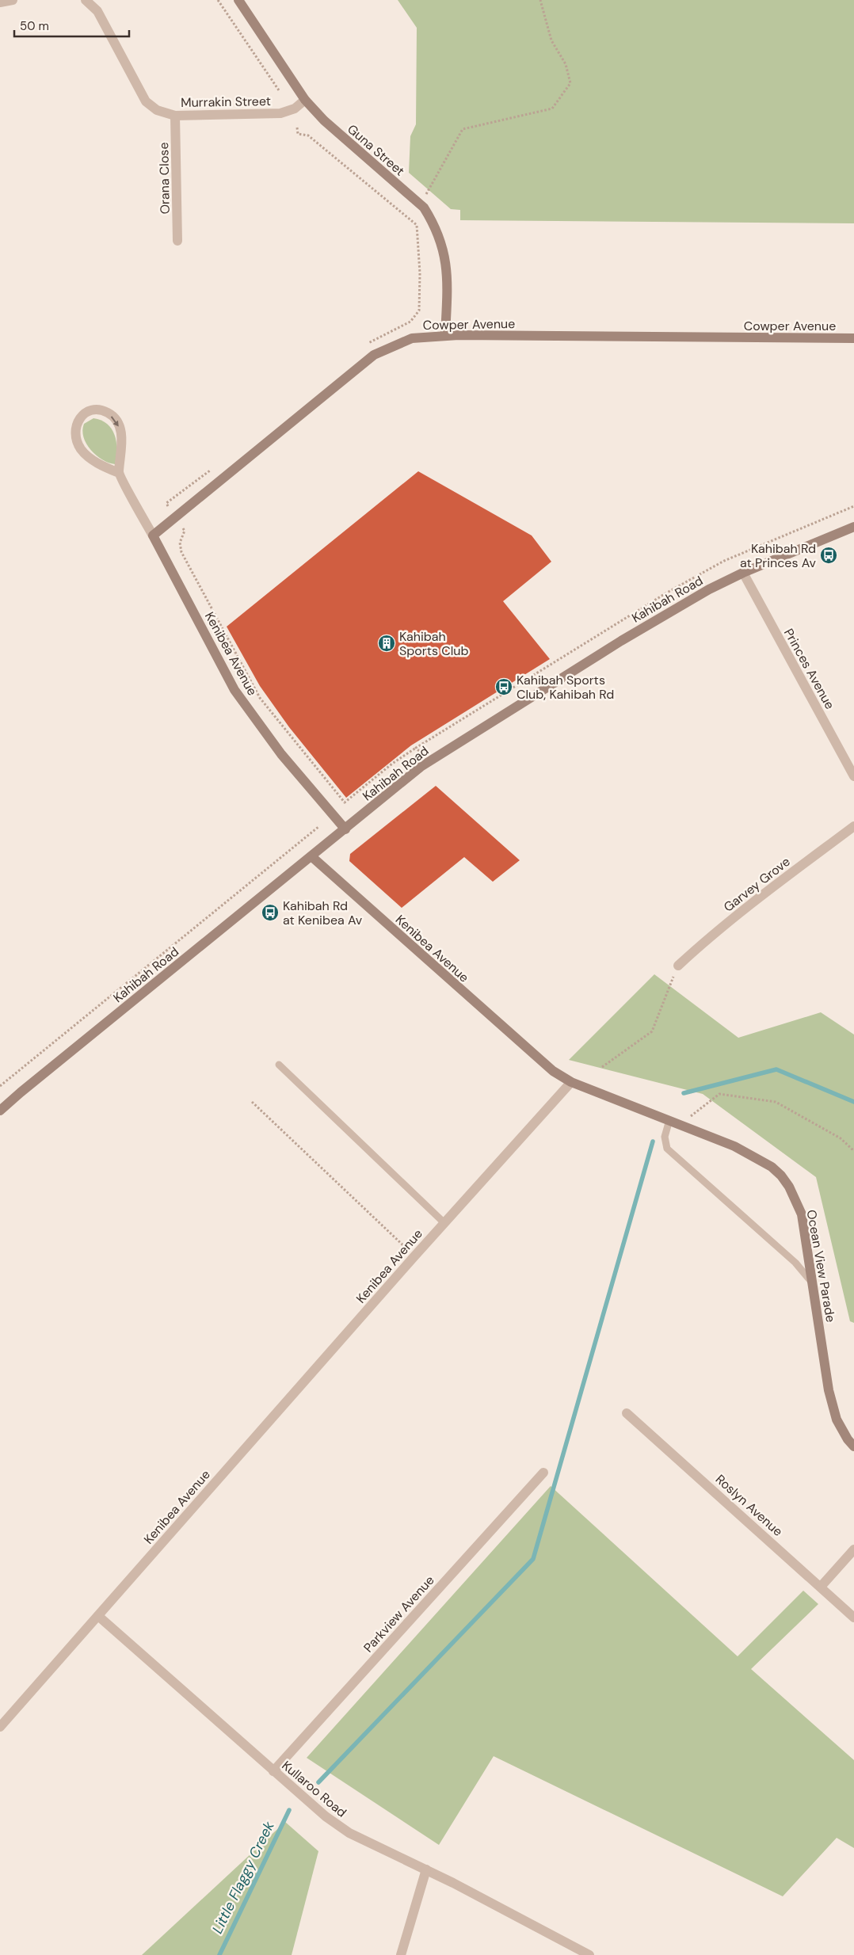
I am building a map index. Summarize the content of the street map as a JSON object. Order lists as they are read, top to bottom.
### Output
{
  "streets": {
    "main road": [
      "Guna Street",
      "Cowper Avenue",
      "Kahibah Road",
      "Kenibea Avenue",
      "Ocean View Parade"
    ],
    "street": [
      "Murrakin Street",
      "Orana Close",
      "Princes Avenue",
      "Garvey Grove",
      "Roslyn Avenue",
      "Parkview Avenue",
      "Kullaroo Road"
    ]
  },
  "crossings": [
    ["Murrakin Street", "Guna Street"],
    ["Murrakin Street", "Orana Close"],
    ["Guna Street", "Cowper Avenue"],
    ["Cowper Avenue", "Kenibea Avenue"],
    ["Kahibah Road", "Kenibea Avenue"],
    ["Kahibah Road", "Princes Avenue"],
    ["Kenibea Avenue", "Ocean View Parade"],
    ["Kenibea Avenue", "Kullaroo Road"],
    ["Parkview Avenue", "Kullaroo Road"]
  ],
  "water": ["Little Flaggy Creek"],
  "places": {
    "bus stop": ["Kahibah Rd at Princes Av", "Kahibah Sports Club, Kahibah Rd", "Kahibah Rd at Kenibea Av"],
    "building": ["Kahibah Sports Club"]
  },
  "scale_bar": "50 m"
}
